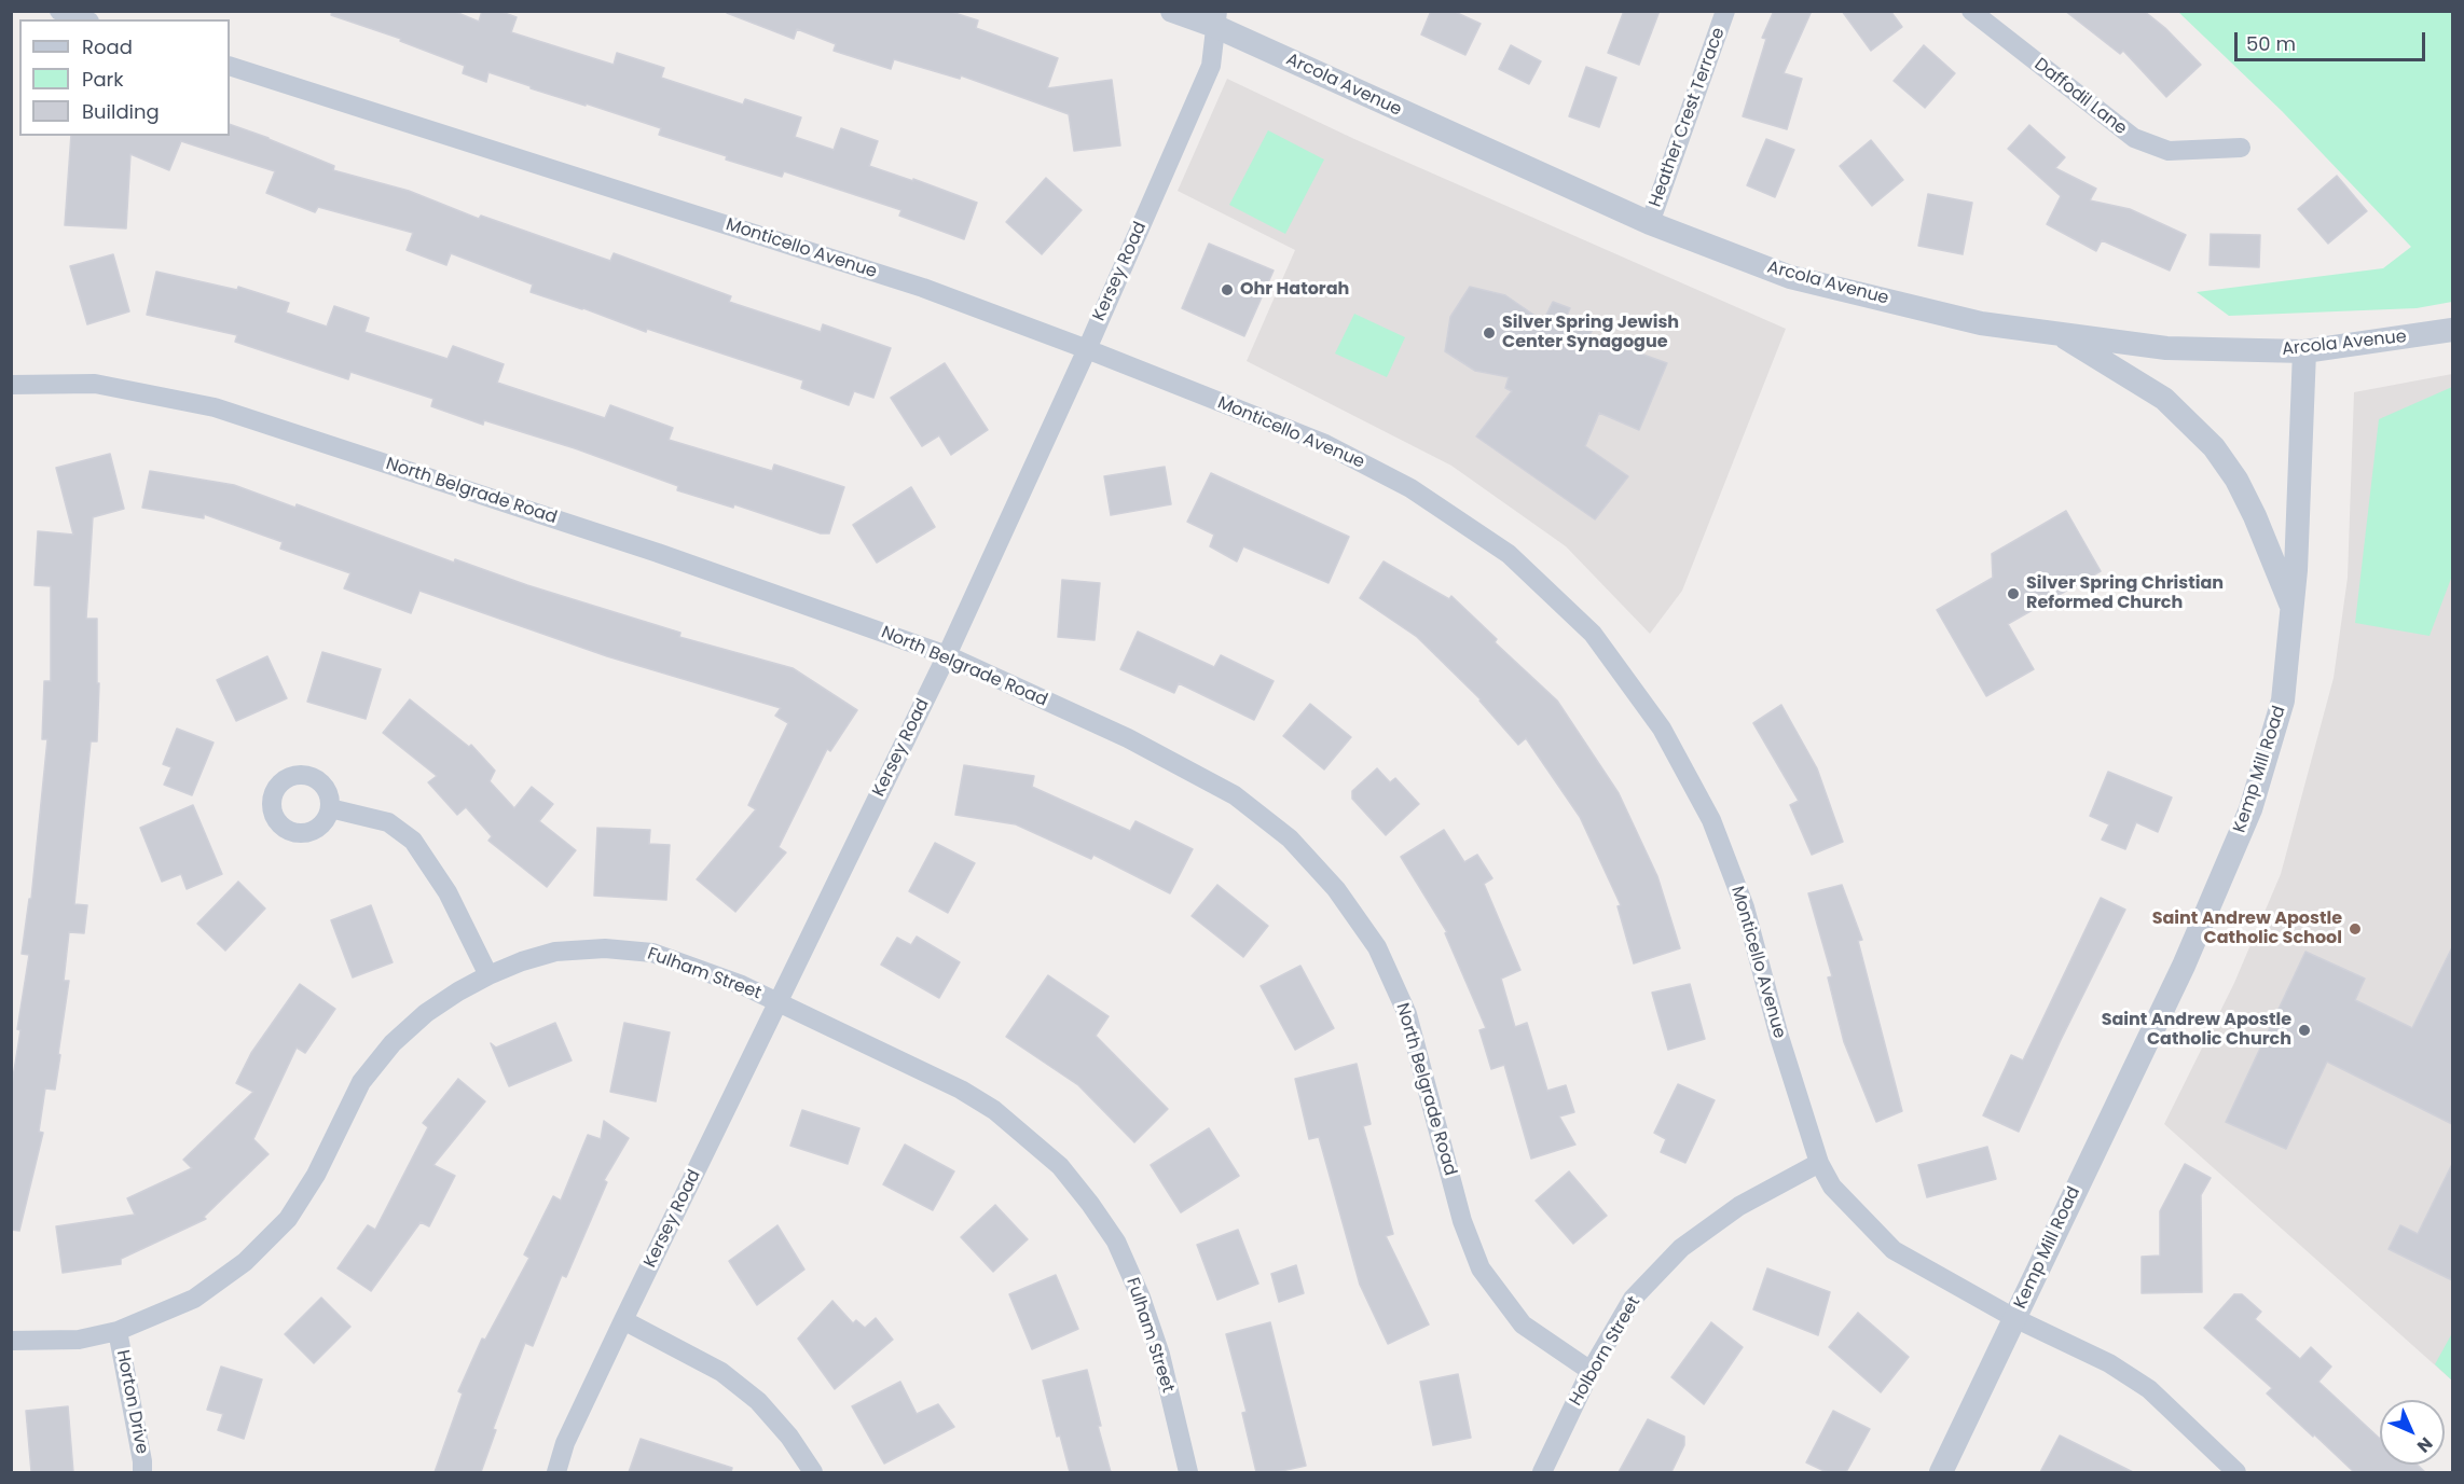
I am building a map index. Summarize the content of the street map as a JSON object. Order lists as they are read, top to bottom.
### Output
{
  "streets": {
    "street": [
      "Arcola Avenue",
      "Daffodil Lane",
      "Heather Crest Terrace",
      "Monticello Avenue",
      "Kersey Road",
      "North Belgrade Road",
      "Kemp Mill Road",
      "Fulham Street",
      "Holborn Street",
      "Horton Drive"
    ]
  },
  "crossings": [
    ["Arcola Avenue", "Heather Crest Terrace"],
    ["Arcola Avenue", "Kersey Road"],
    ["Arcola Avenue", "Kemp Mill Road"],
    ["Monticello Avenue", "Kersey Road"],
    ["Monticello Avenue", "Kemp Mill Road"],
    ["Monticello Avenue", "Holborn Street"],
    ["Kersey Road", "North Belgrade Road"],
    ["Kersey Road", "Fulham Street"],
    ["North Belgrade Road", "Holborn Street"],
    ["Fulham Street", "Horton Drive"]
  ],
  "places": [
    "Ohr Hatorah",
    "Silver Spring Jewish Center Synagogue",
    "Silver Spring Christian Reformed Church",
    "Saint Andrew Apostle Catholic School",
    "Saint Andrew Apostle Catholic Church"
  ],
  "legend": ["Road", "Park", "Building"],
  "scale_bar": "50 m",
  "north": "bottom right"
}
